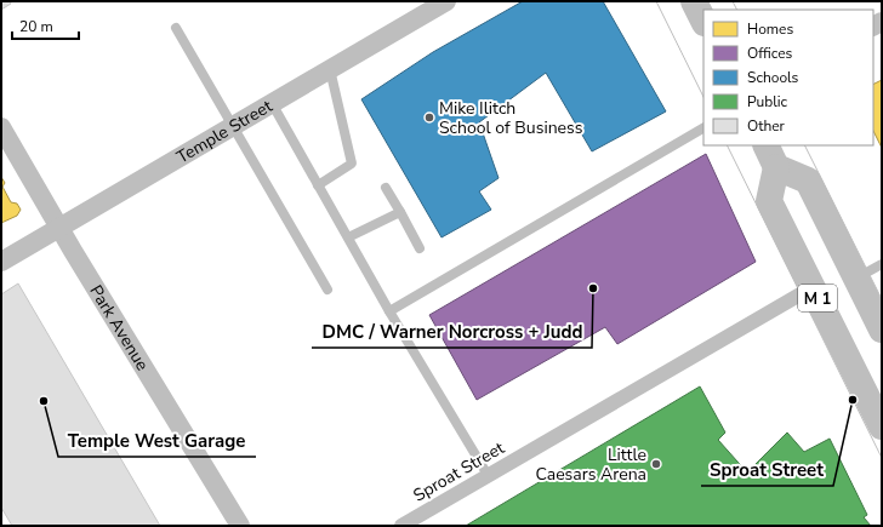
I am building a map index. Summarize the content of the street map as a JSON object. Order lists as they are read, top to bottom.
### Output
{
  "streets": {
    "main road": ["M 1"],
    "street": ["Temple Street", "Park Avenue", "Sproat Street"]
  },
  "crossings": [
    ["Temple Street", "Park Avenue"],
    ["M 1", "Sproat Street"]
  ],
  "places": [
    "Mike Ilitch School of Business",
    "DMC / Warner Norcross + Judd",
    "Sproat Street",
    "Temple West Garage",
    "Little Caesars Arena"
  ],
  "legend": [
    "Homes",
    "Offices",
    "Schools",
    "Public",
    "Other"
  ],
  "scale_bar": "20 m"
}
